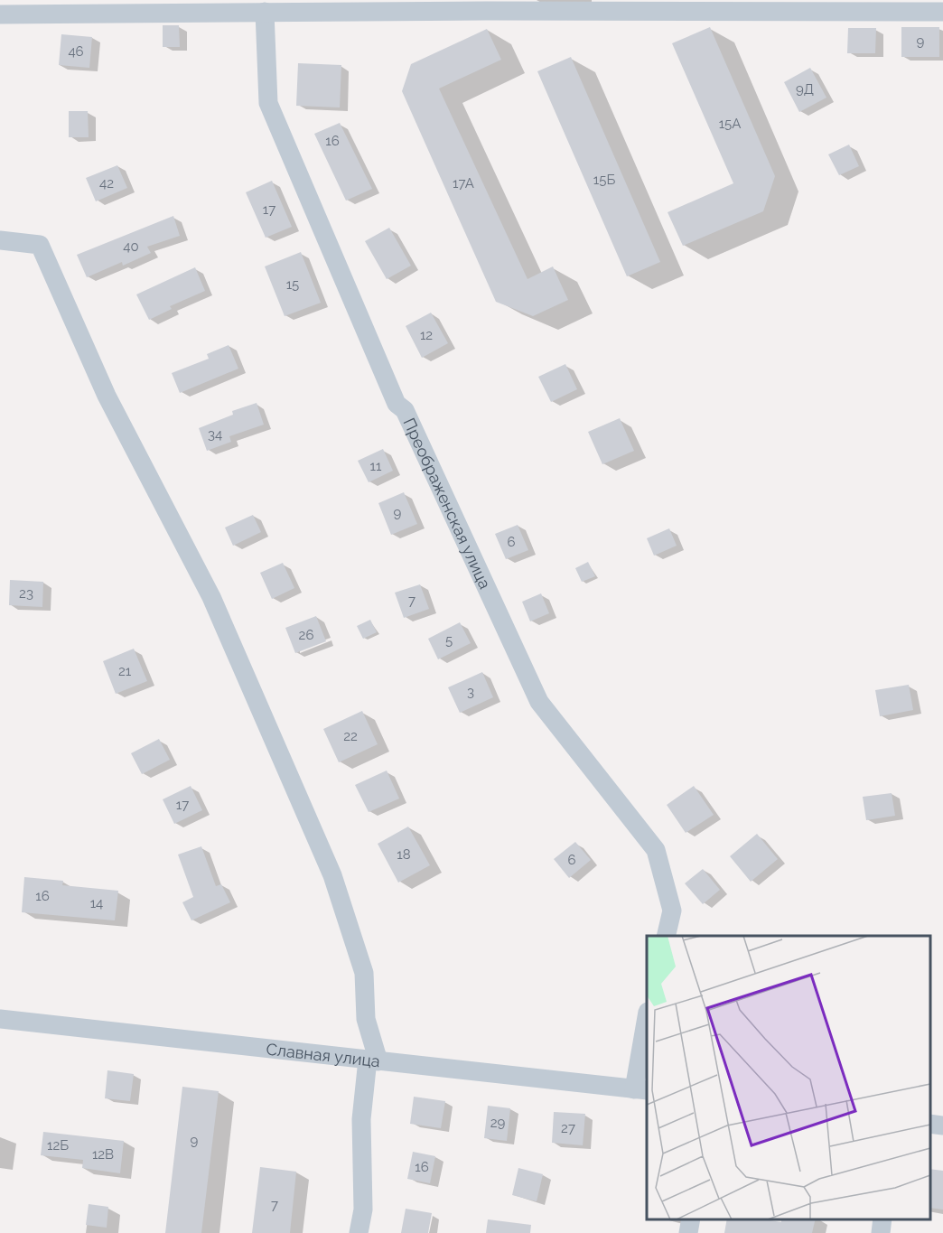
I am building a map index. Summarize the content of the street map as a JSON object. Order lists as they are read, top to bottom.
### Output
{
  "streets": {
    "street": ["Преображенская улица", "Славная улица"]
  },
  "house_numbers": [
    "9",
    "46",
    "9Д",
    "15А",
    "16",
    "15Б",
    "42",
    "17А",
    "17",
    "40",
    "15",
    "12",
    "34",
    "11",
    "9",
    "6",
    "23",
    "7",
    "26",
    "5",
    "21",
    "3",
    "22",
    "17",
    "18",
    "6",
    "16",
    "14",
    "29",
    "27",
    "9",
    "12Б",
    "12В",
    "16",
    "7"
  ]
}
